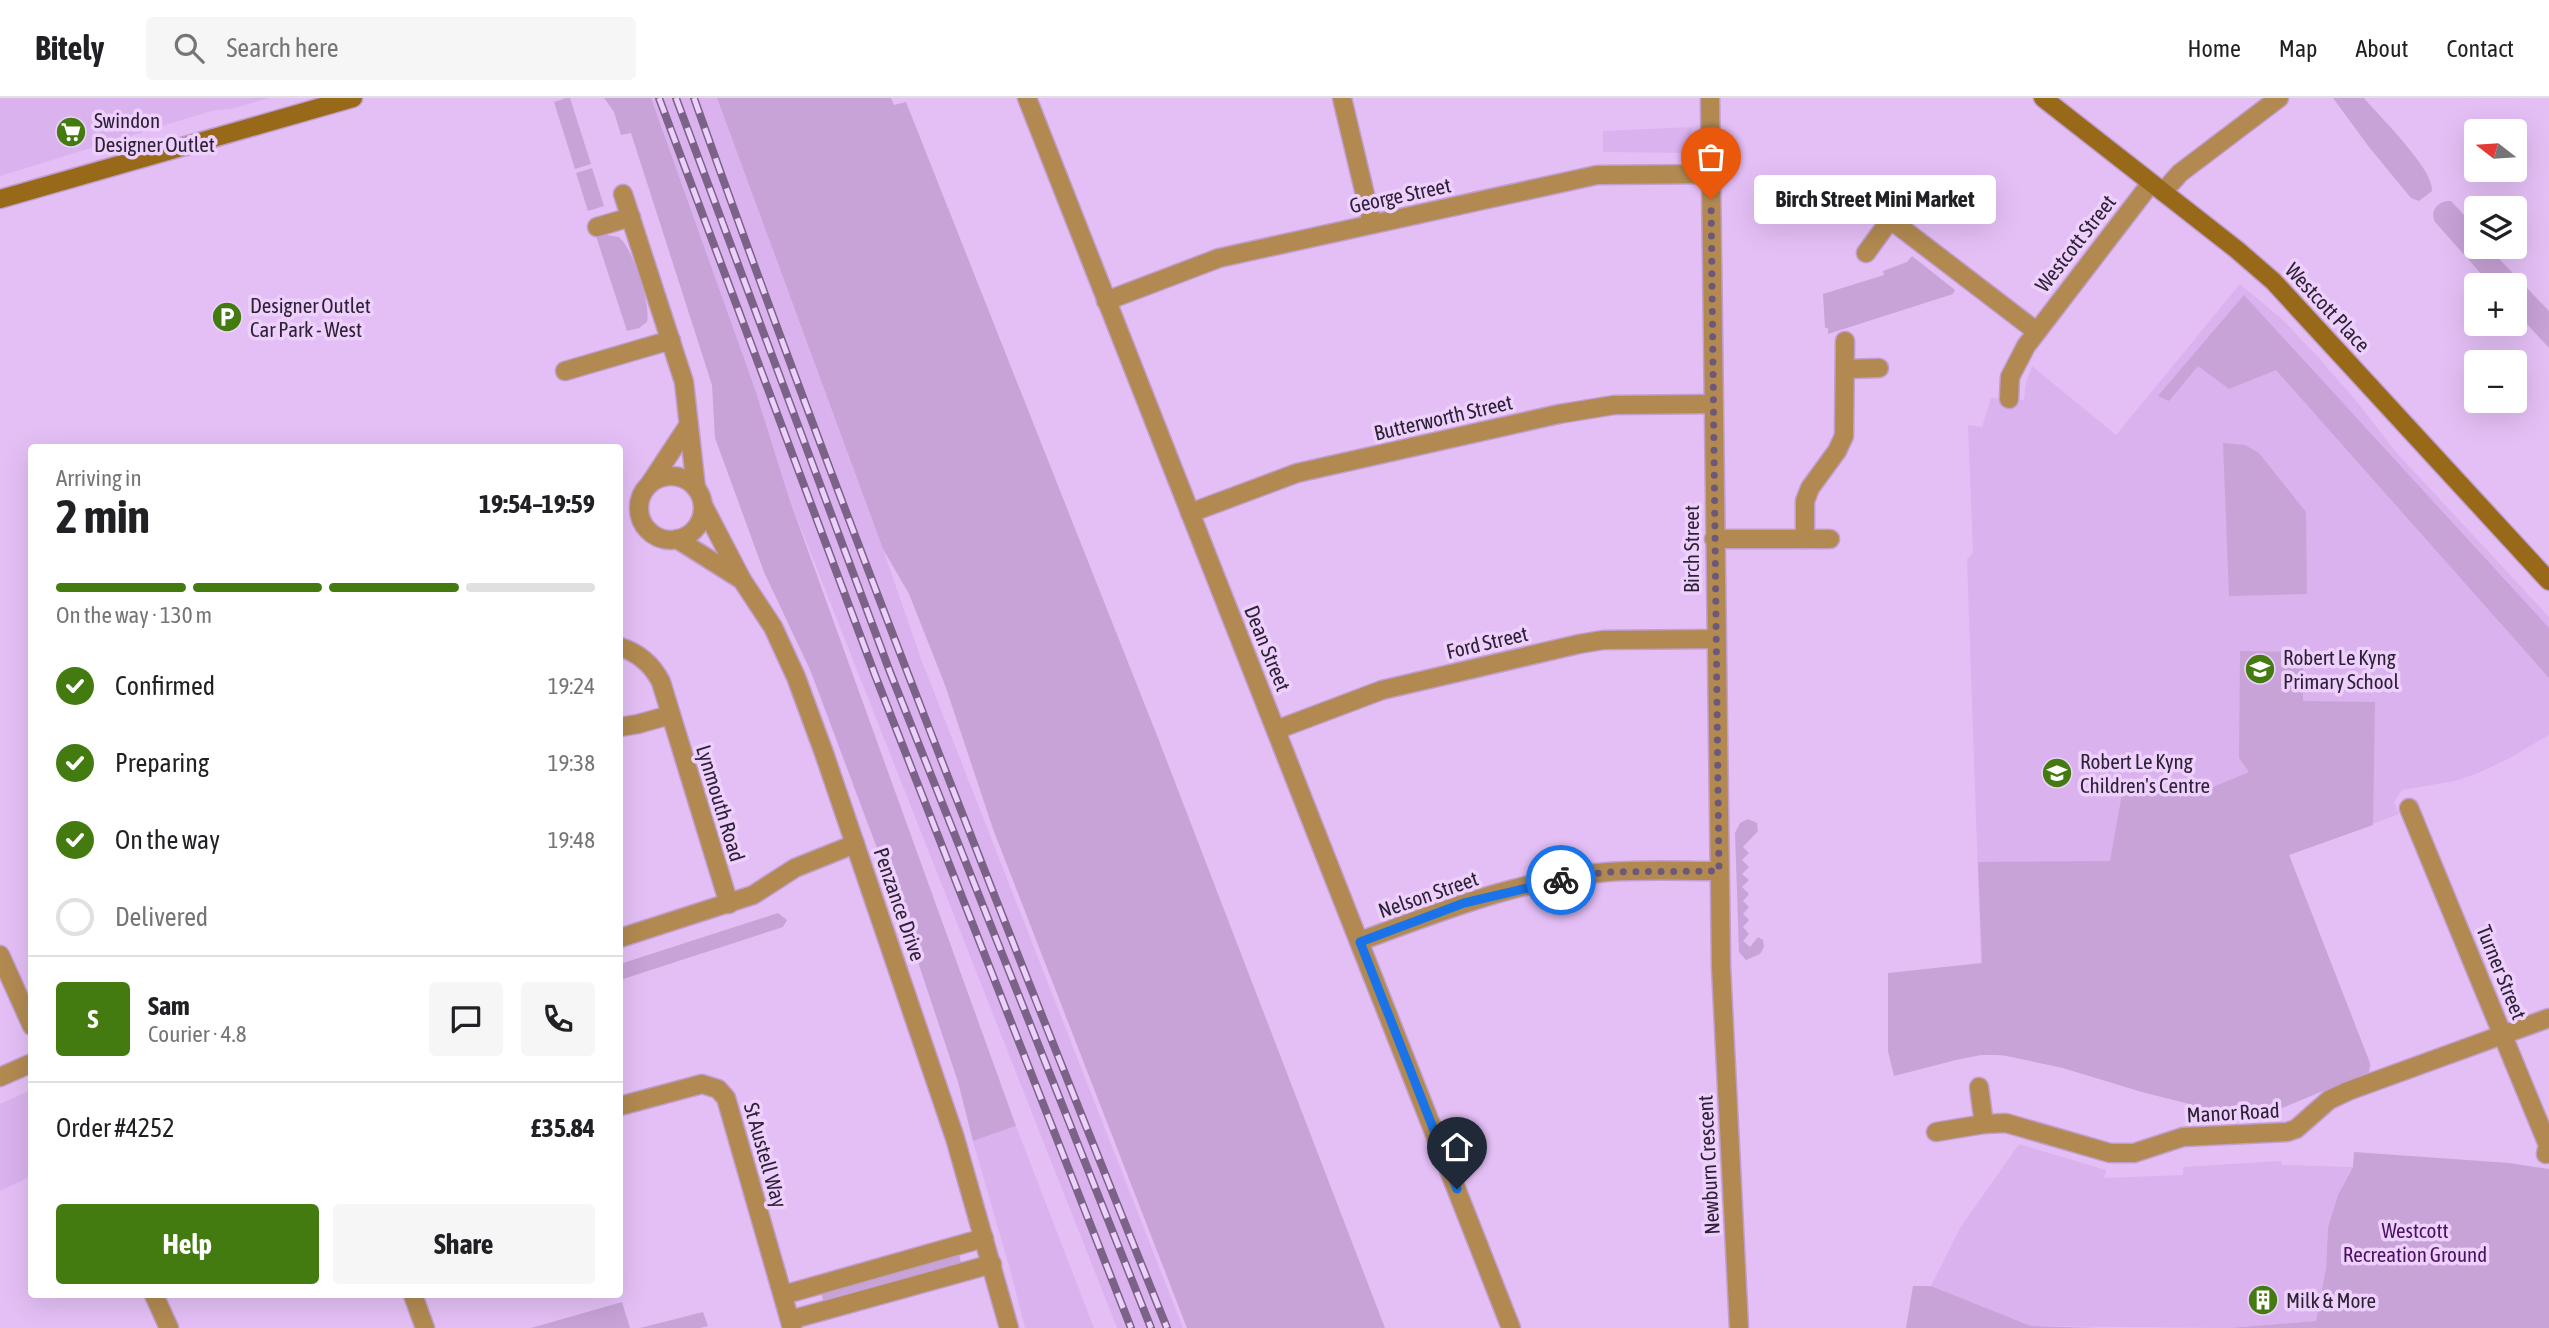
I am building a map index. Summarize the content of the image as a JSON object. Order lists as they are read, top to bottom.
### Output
{
  "streets": {
    "main road": ["Westcott Place"],
    "street": [
      "George Street",
      "Westcott Street",
      "Butterworth Street",
      "Birch Street",
      "Ford Street",
      "Dean Street",
      "Lynmouth Road",
      "Nelson Street",
      "Penzance Drive",
      "Turner Street",
      "Manor Road",
      "St Austell Way",
      "Newburn Crescent"
    ]
  },
  "crossings": [
    ["George Street", "Birch Street"],
    ["George Street", "Dean Street"],
    ["Westcott Street", "Westcott Place"],
    ["Butterworth Street", "Birch Street"],
    ["Butterworth Street", "Dean Street"],
    ["Birch Street", "Ford Street"],
    ["Birch Street", "Nelson Street"],
    ["Birch Street", "Newburn Crescent"],
    ["Ford Street", "Dean Street"],
    ["Dean Street", "Nelson Street"],
    ["Penzance Drive", "St Austell Way"],
    ["Turner Street", "Manor Road"]
  ],
  "parks": ["Westcott Recreation Ground"],
  "places": {
    "supermarket": ["Swindon Designer Outlet"],
    "other": ["Birch Street Mini Market"],
    "parking": ["Designer Outlet Car Park - West"],
    "school or university": ["Robert Le Kyng Primary School", "Robert Le Kyng Children's Centre"],
    "building": ["Milk & More"]
  },
  "north": "left",
  "page": {
    "header": "Bitely",
    "search": "Search here",
    "nav": [
      "Home",
      "Map",
      "About",
      "Contact"
    ],
    "map_buttons": ["+", "−"],
    "bubble": "Birch Street Mini Market",
    "heading": ["2 min", "Arriving in", "19:54–19:59"],
    "panel": [
      "Sam",
      "Courier · 4.8",
      "Order #4252",
      "£35.84"
    ],
    "bar": "On the way · 130 m",
    "list": [
      ["Confirmed", "19:24"],
      ["Preparing", "19:38"],
      ["On the way", "19:48"],
      "Delivered"
    ],
    "round": "S",
    "buttons": ["Help", "Share"]
  }
}
